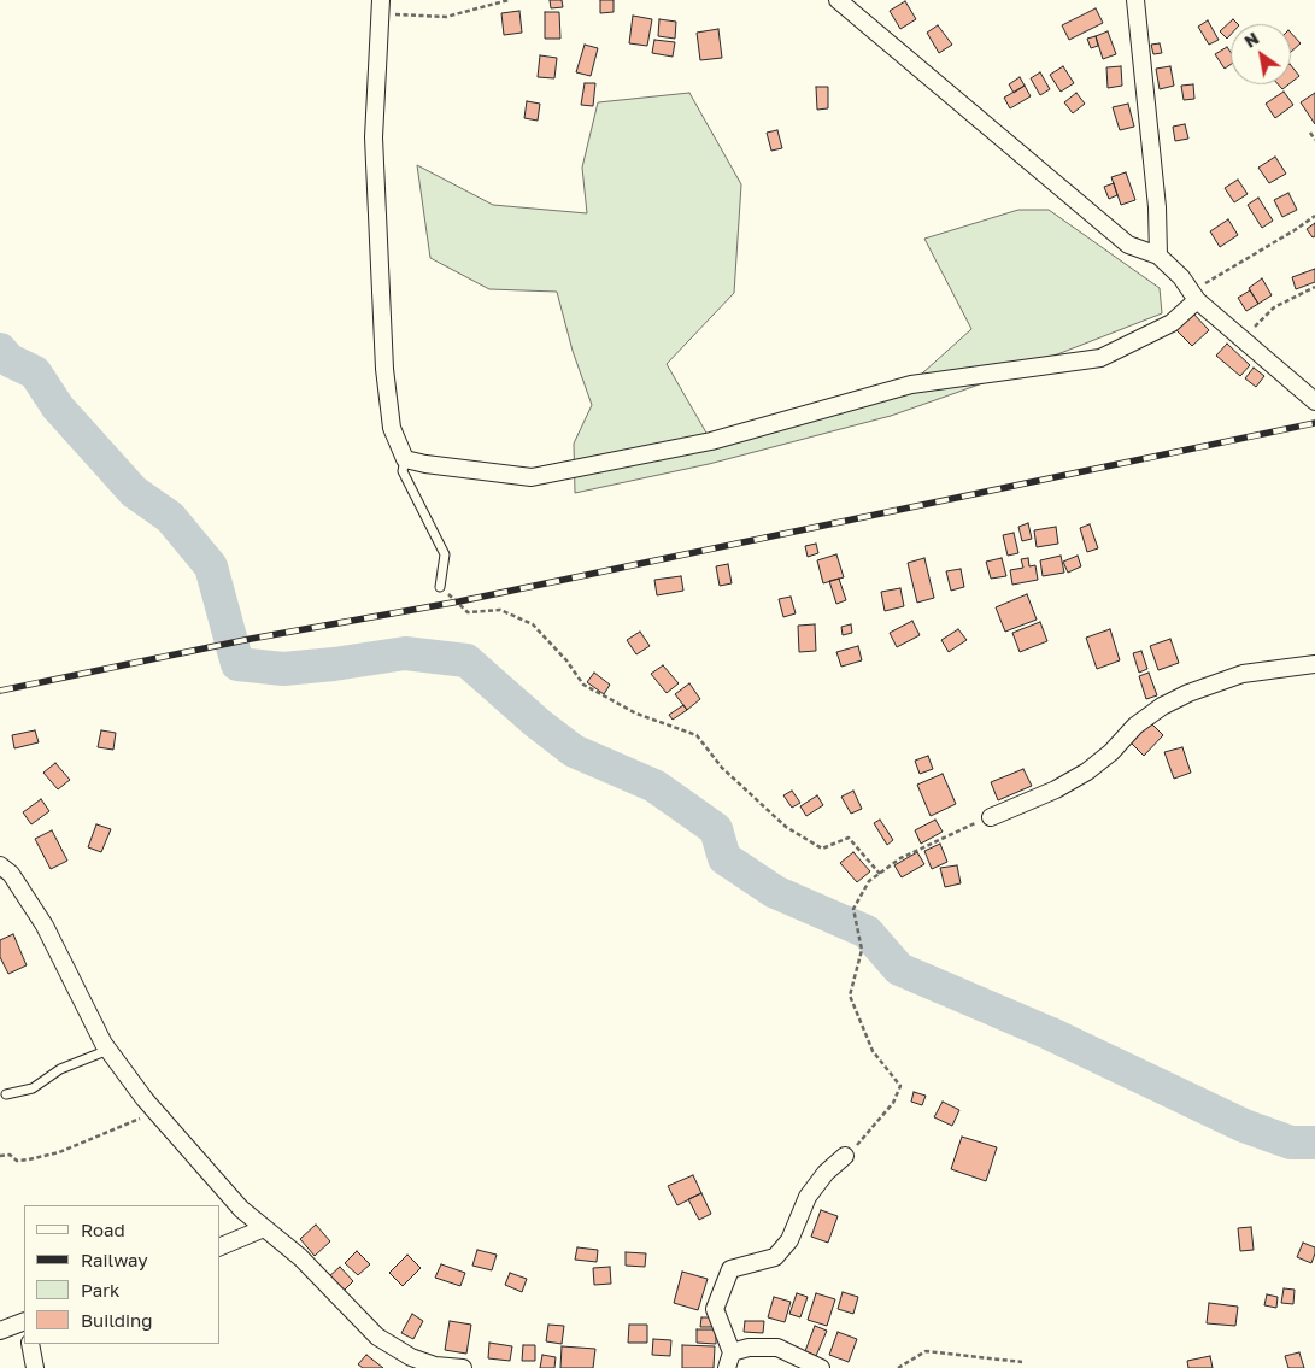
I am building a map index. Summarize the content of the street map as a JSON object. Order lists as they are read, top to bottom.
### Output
{
  "legend": [
    "Road",
    "Railway",
    "Park",
    "Building"
  ],
  "north": "top left"
}
